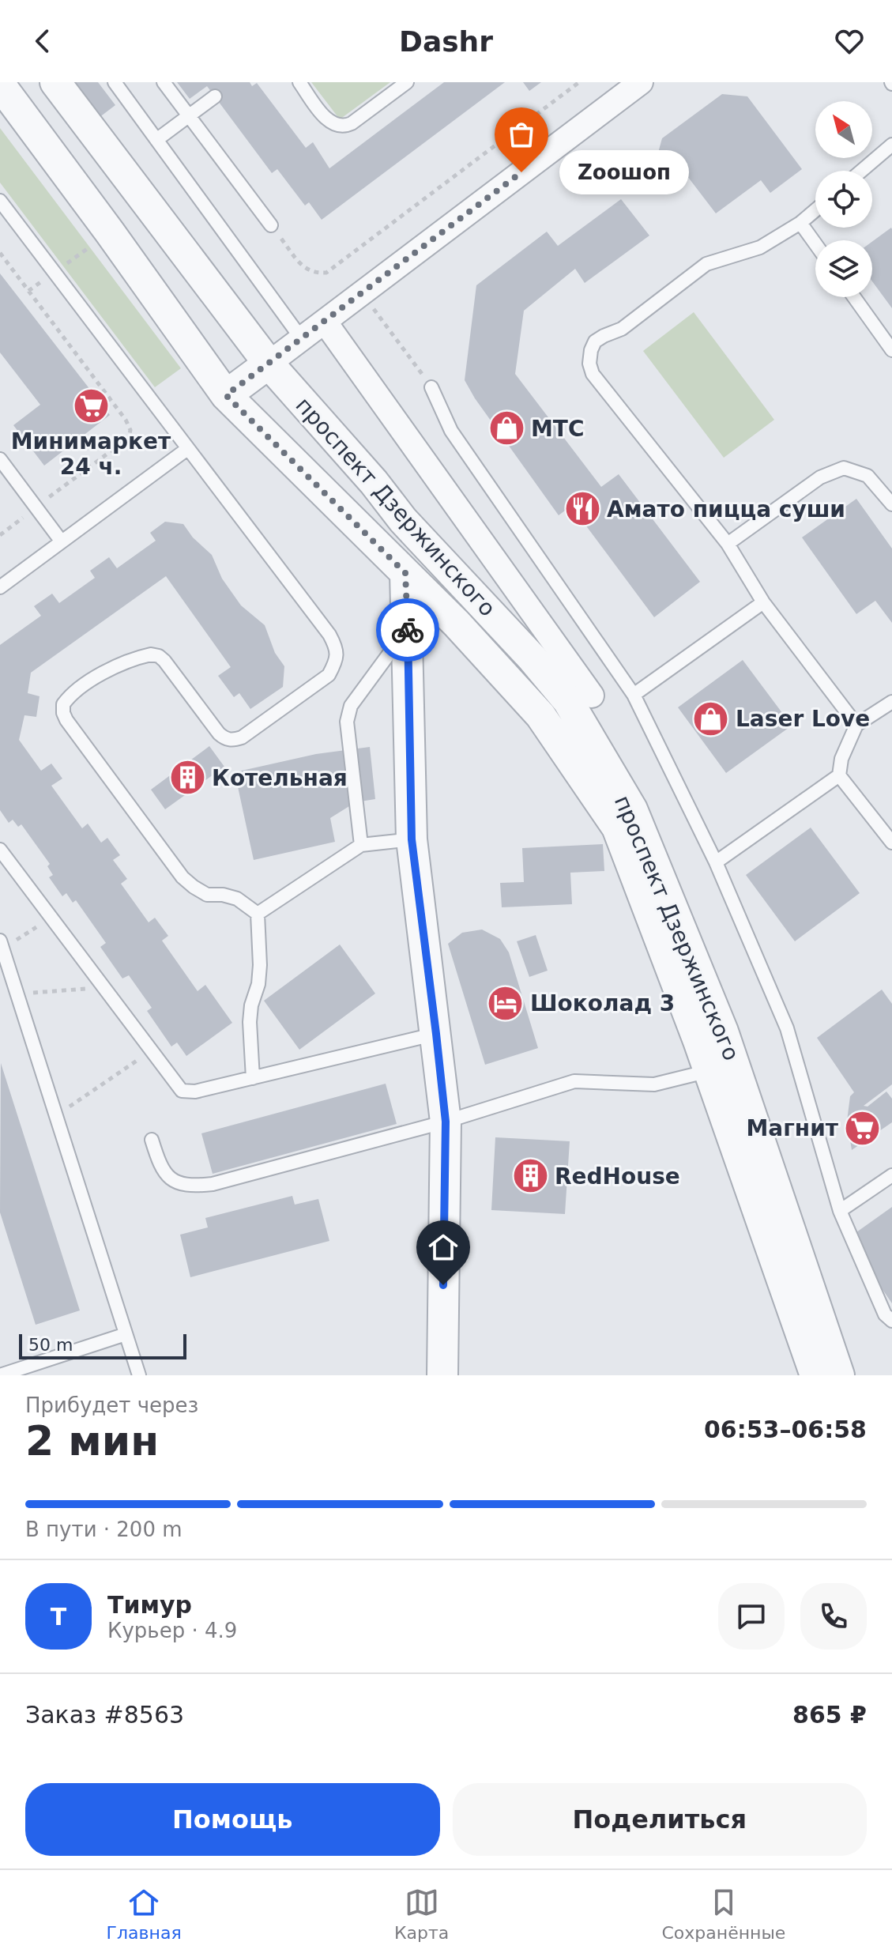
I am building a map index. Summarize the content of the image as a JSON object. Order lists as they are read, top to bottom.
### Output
{
  "streets": {
    "street": ["проспект Дзержинского"]
  },
  "places": {
    "other": ["Zooшоп"],
    "supermarket": ["Минимаркет 24 ч.", "Магнит"],
    "shop": ["МТС", "Laser Love"],
    "restaurant": ["Амато пицца суши"],
    "building": ["Котельная", "RedHouse"],
    "hotel": ["Шоколад 3"]
  },
  "scale_bar": "50 m",
  "north": "top left",
  "page": {
    "header": "Dashr",
    "bubble": "Zooшоп",
    "scale": "50 m",
    "heading": ["2 мин", "Прибудет через", "06:53–06:58"],
    "panel": [
      "Тимур",
      "Курьер · 4.9",
      "Заказ #8563",
      "865 ₽"
    ],
    "bar": "В пути · 200 m",
    "round": "Т",
    "buttons": ["Помощь", "Поделиться"],
    "tabs": ["Главная", "Карта", "Сохранённые"]
  }
}
